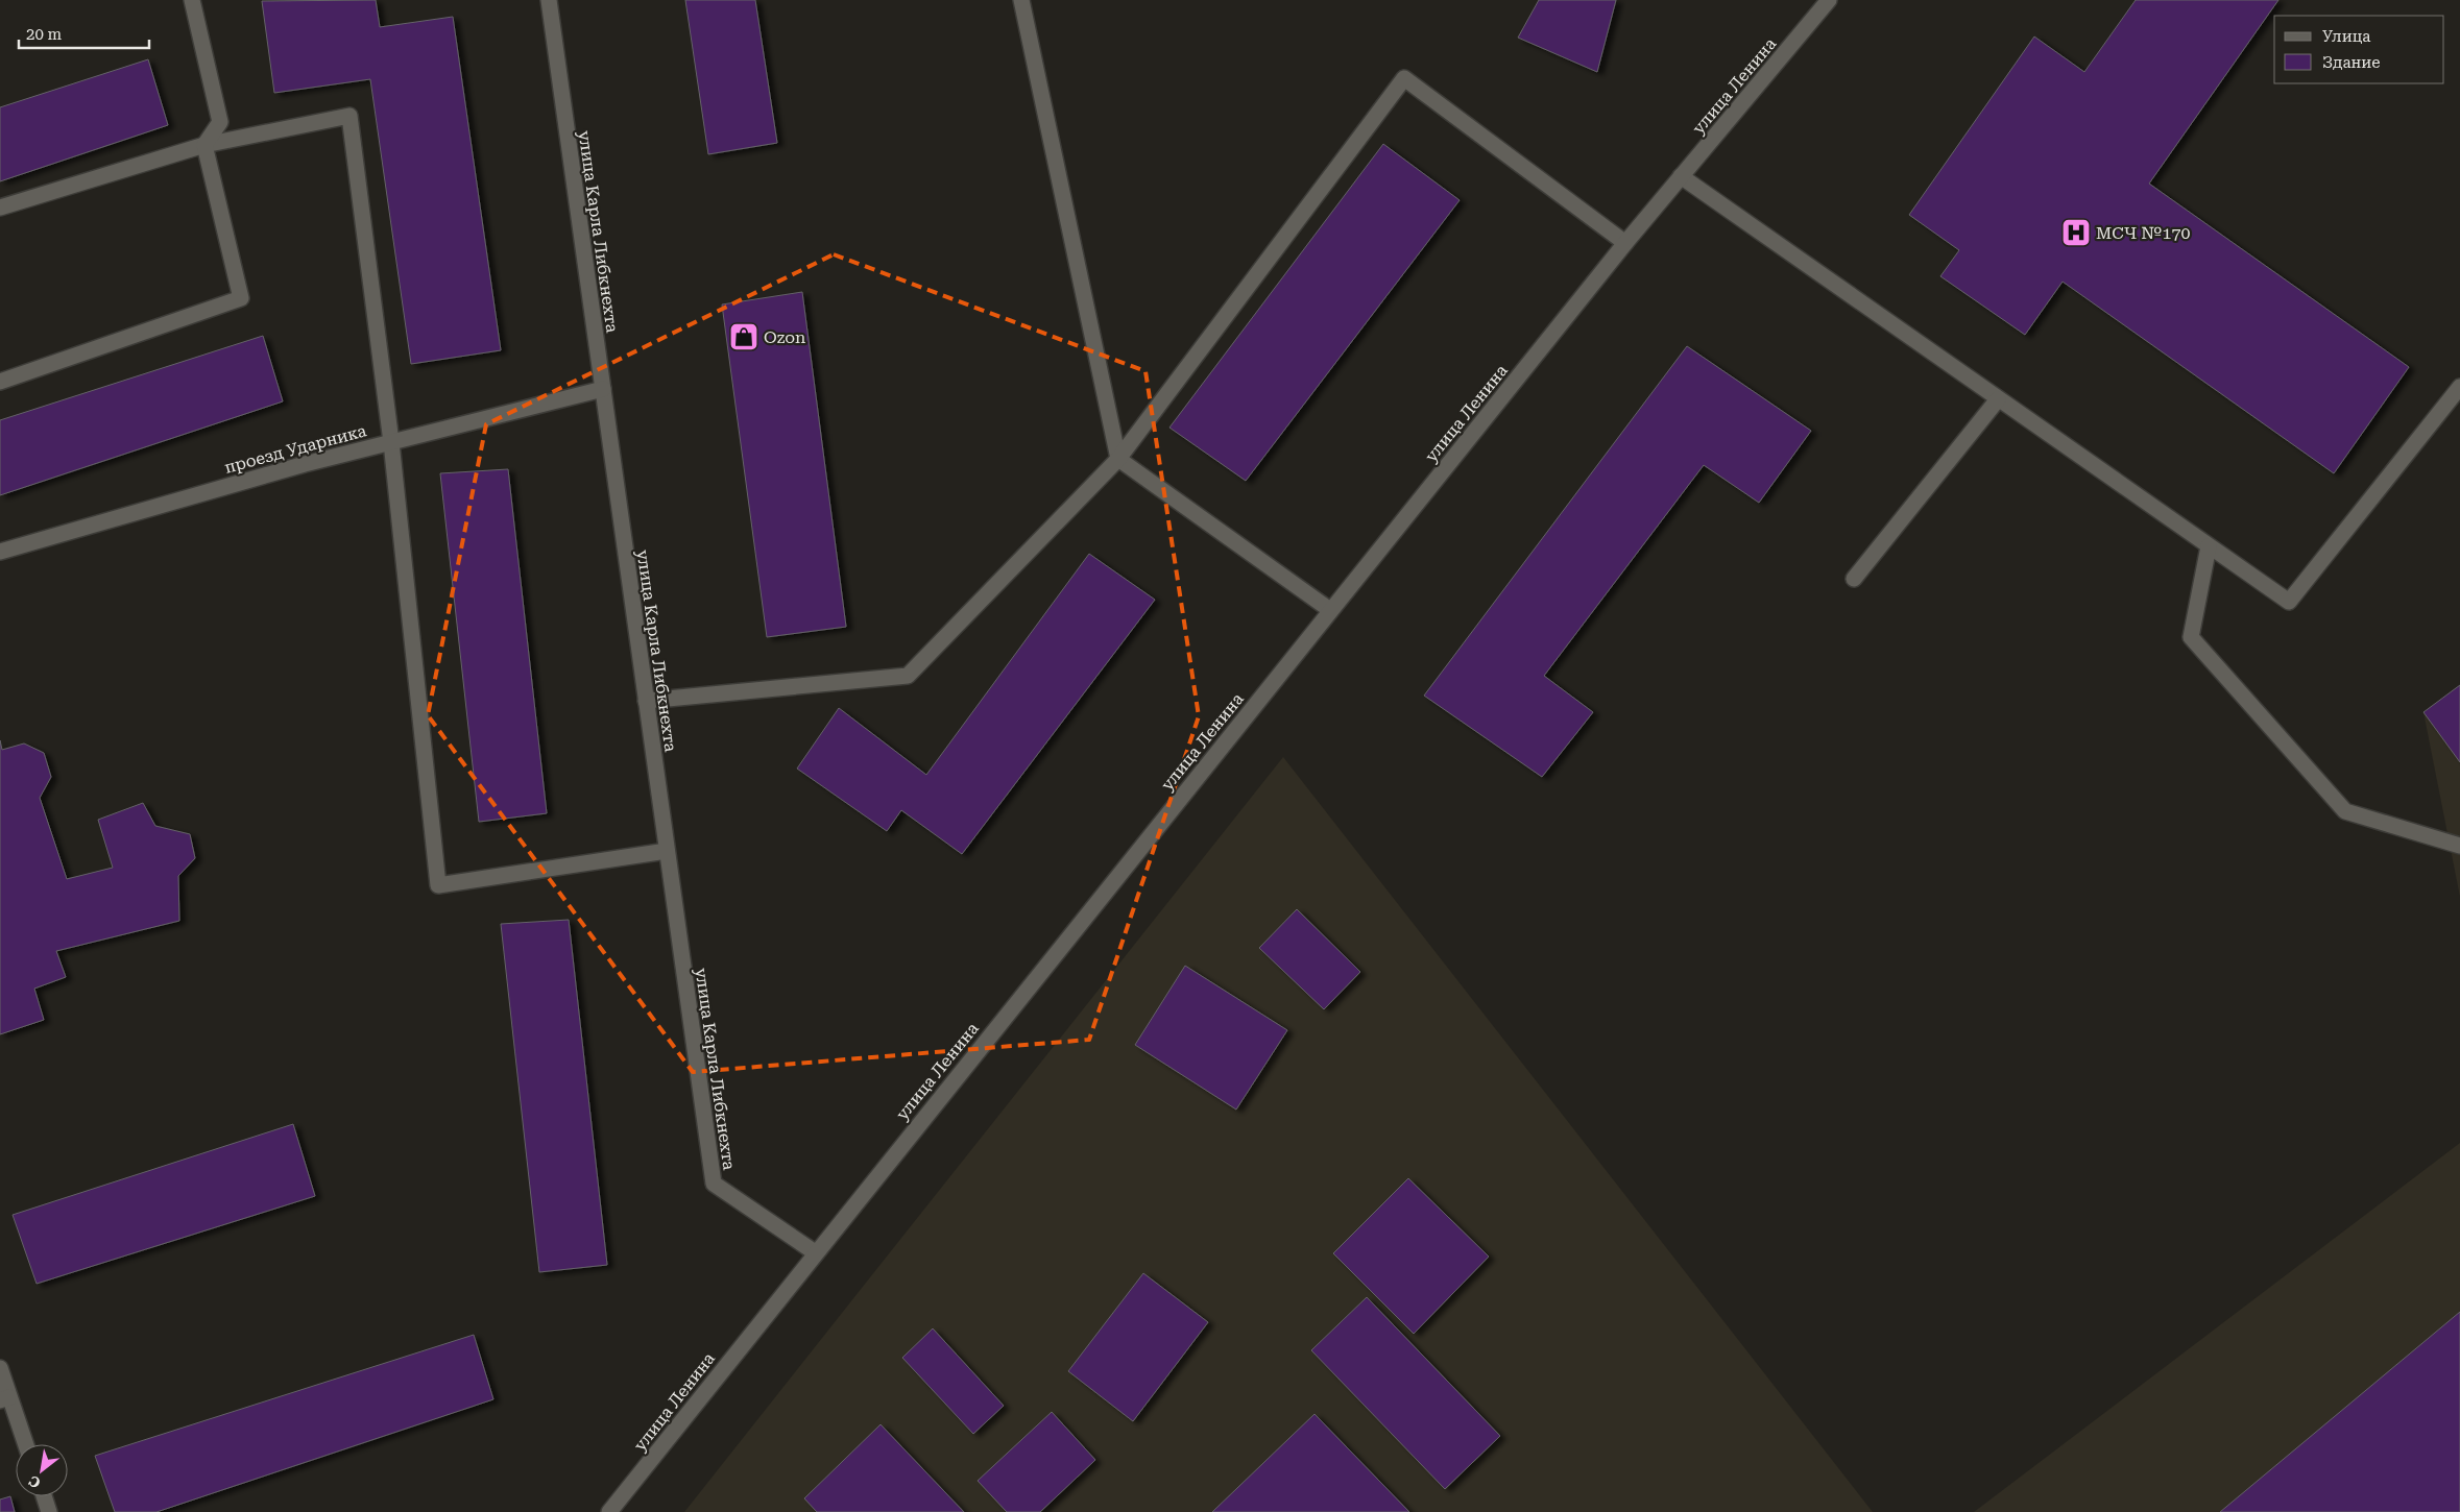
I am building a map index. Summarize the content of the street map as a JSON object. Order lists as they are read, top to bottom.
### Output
{
  "streets": {
    "street": ["улица Ленина", "улица Карла Либкнехта", "проезд Ударника"]
  },
  "crossings": [
    ["улица Ленина", "улица Карла Либкнехта"],
    ["улица Карла Либкнехта", "проезд Ударника"]
  ],
  "places": {
    "hospital": ["МСЧ №170"],
    "shop": ["Ozon"]
  },
  "legend": ["Улица", "Здание"],
  "scale_bar": "20 m",
  "north": "bottom left"
}
